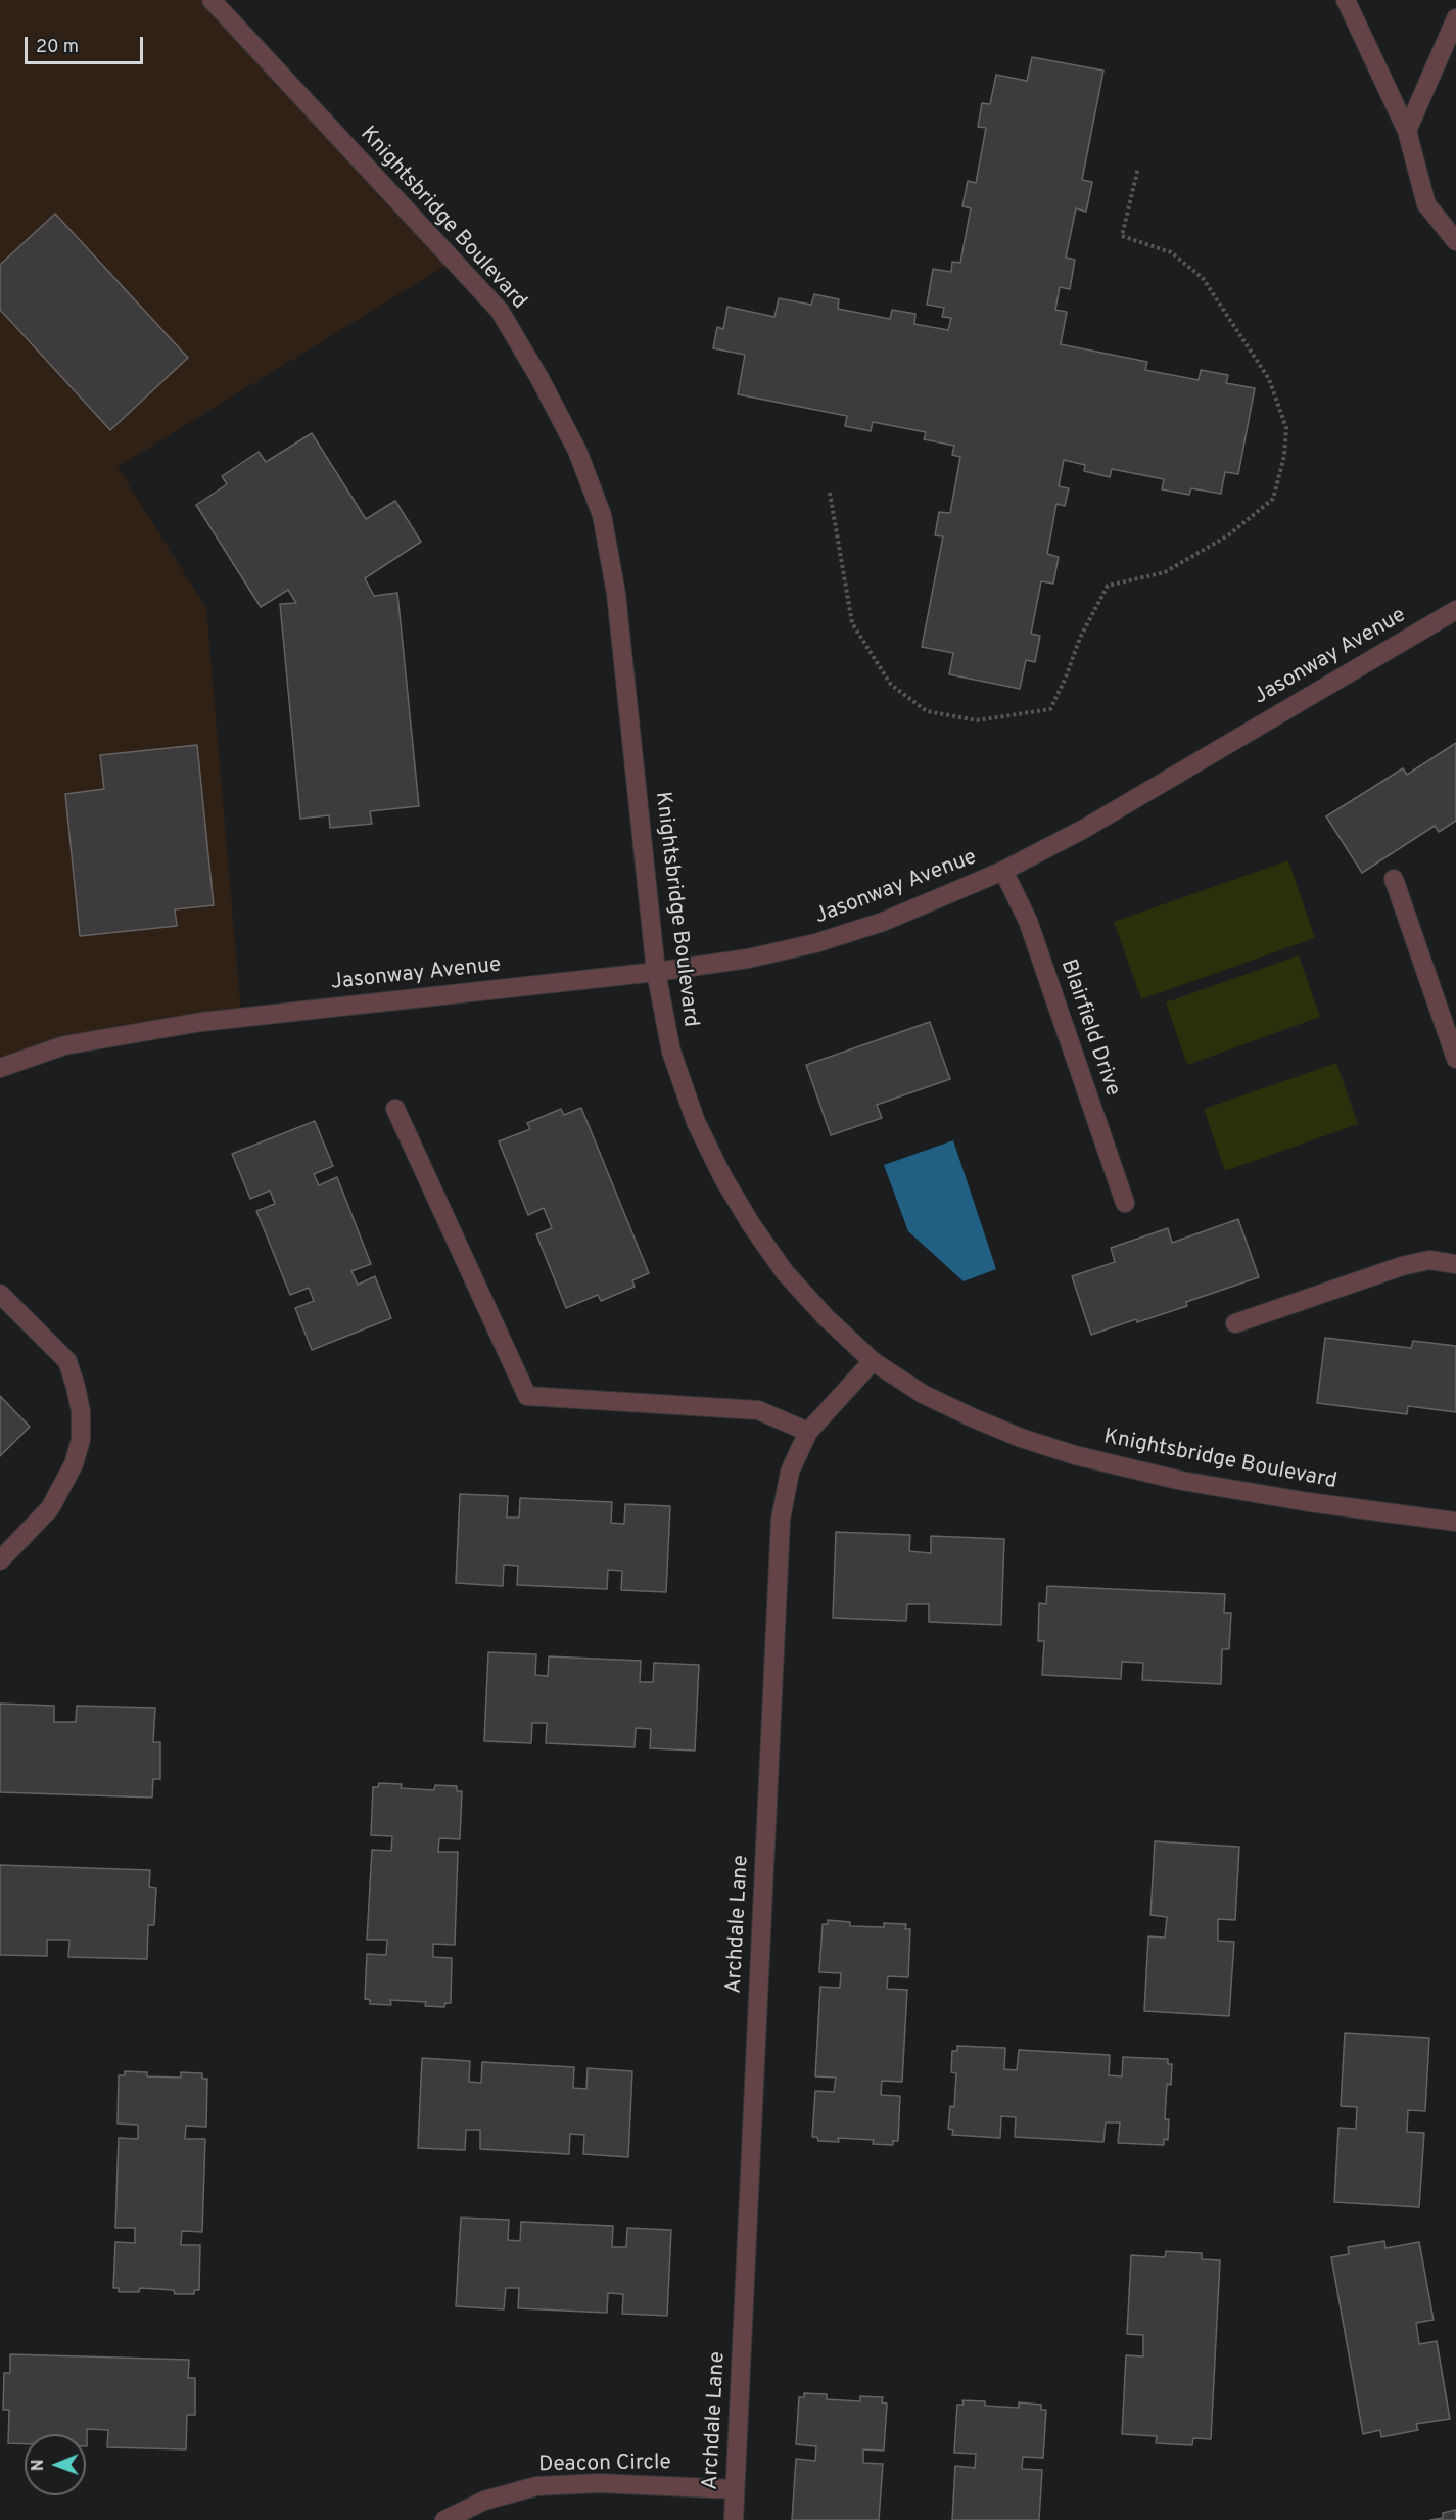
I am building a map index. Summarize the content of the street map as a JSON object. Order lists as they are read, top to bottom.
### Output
{
  "streets": {
    "street": [
      "Knightsbridge Boulevard",
      "Jasonway Avenue",
      "Blairfield Drive",
      "Archdale Lane",
      "Deacon Circle"
    ]
  },
  "crossings": [
    ["Knightsbridge Boulevard", "Jasonway Avenue"],
    ["Knightsbridge Boulevard", "Archdale Lane"],
    ["Jasonway Avenue", "Blairfield Drive"],
    ["Archdale Lane", "Deacon Circle"]
  ],
  "scale_bar": "20 m",
  "north": "left"
}
